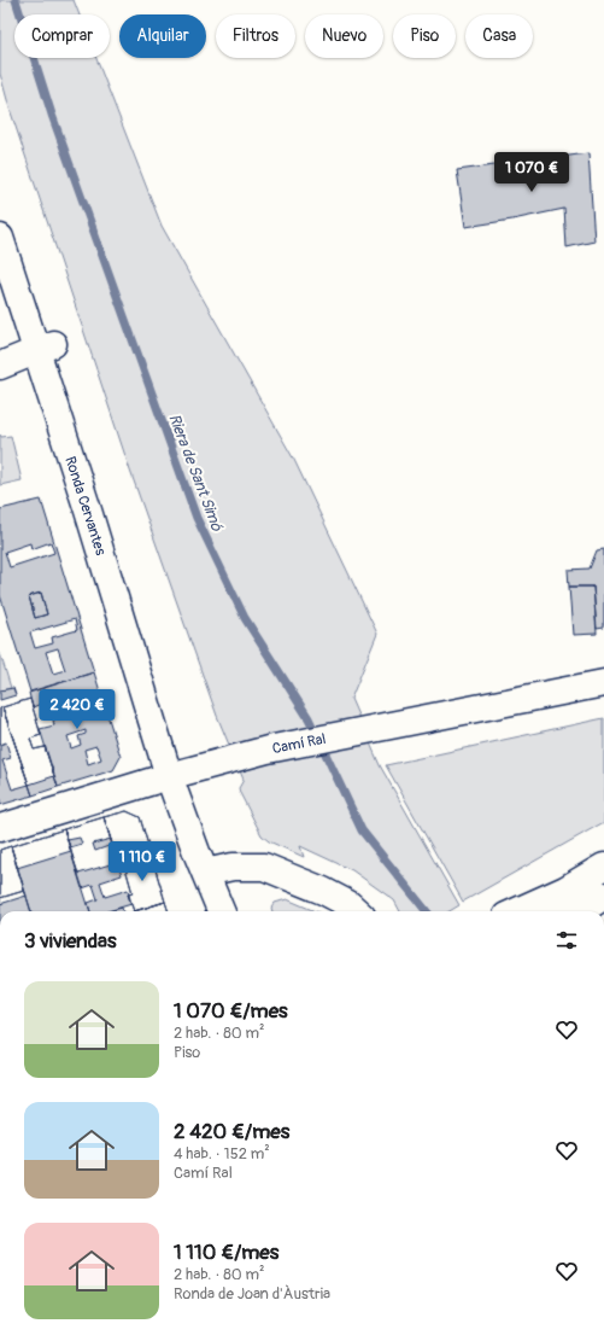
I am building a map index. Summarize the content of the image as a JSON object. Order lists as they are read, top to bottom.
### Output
{
  "streets": {
    "street": ["Ronda Cervantes", "Camí Ral"]
  },
  "crossings": [
    ["Ronda Cervantes", "Camí Ral"]
  ],
  "water": ["Riera de Sant Simó"],
  "page": {
    "chip": [
      "Comprar",
      "Alquilar",
      "Filtros",
      "Nuevo",
      "Piso",
      "Casa"
    ],
    "price": ["1 070 €", "2 420 €", "1 110 €"],
    "heading": "3 viviendas",
    "list": [
      {
        "name": "1 070 €/mes",
        "note": "2 hab. · 80 m² · Piso"
      },
      {
        "name": "2 420 €/mes",
        "note": "4 hab. · 152 m² · Camí Ral"
      },
      {
        "name": "1 110 €/mes",
        "note": "2 hab. · 80 m² · Ronda de Joan d'Àustria"
      }
    ]
  }
}
